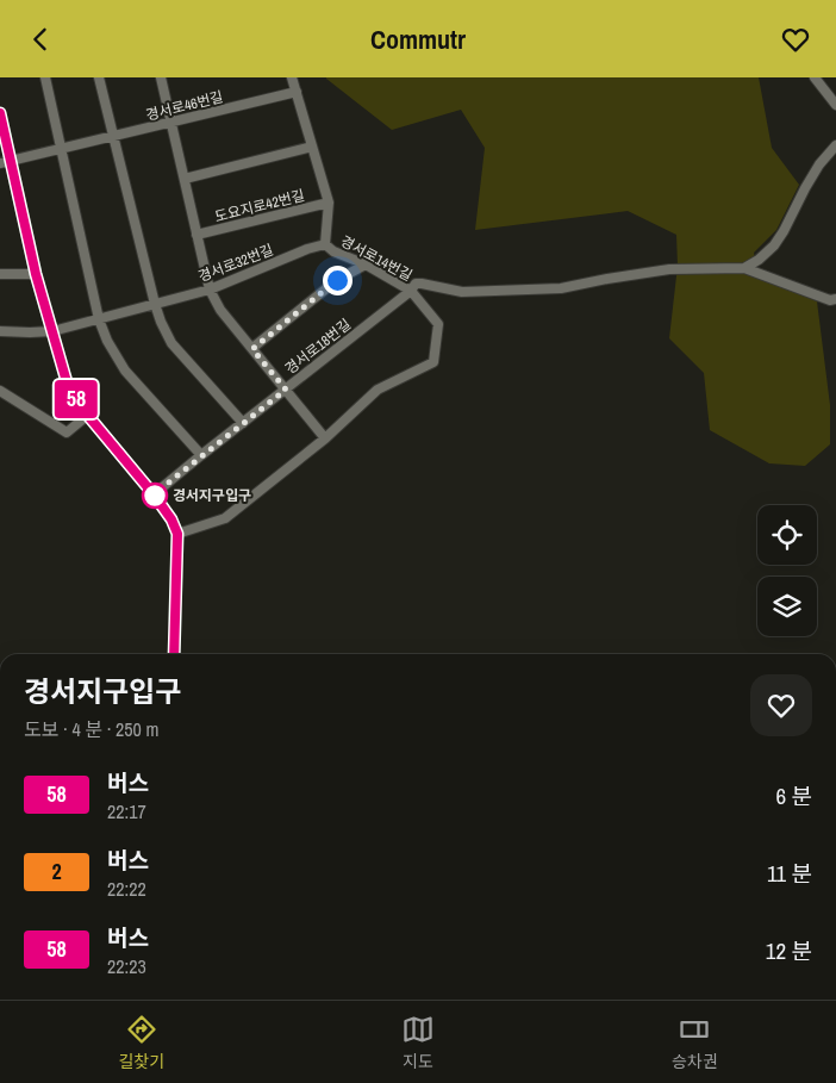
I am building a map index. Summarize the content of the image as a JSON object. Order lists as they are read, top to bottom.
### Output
{
  "streets": {
    "street": [
      "경서로46번길",
      "도요지로42번길",
      "경서로14번길",
      "경서로32번길",
      "경서로18번길"
    ]
  },
  "crossings": [
    ["경서로46번길", "도요지로42번길"],
    ["경서로46번길", "경서로14번길"],
    ["도요지로42번길", "경서로14번길"],
    ["도요지로42번길", "경서로32번길"],
    ["도요지로42번길", "경서로18번길"],
    ["경서로14번길", "경서로32번길"],
    ["경서로14번길", "경서로18번길"]
  ],
  "places": ["경서지구입구"],
  "lines": ["bus line 58"],
  "page": {
    "header": "Commutr",
    "on_map": "58",
    "heading": ["경서지구입구", "도보 · 4 분 · 250 m"],
    "list": [
      {
        "mark": "58",
        "name": "버스",
        "note": "22:17",
        "value": "6 분"
      },
      {
        "mark": "2",
        "name": "버스",
        "note": "22:22",
        "value": "11 분"
      },
      {
        "mark": "58",
        "name": "버스",
        "note": "22:23",
        "value": "12 분"
      }
    ],
    "tabs": ["길찾기", "지도", "승차권"]
  }
}
